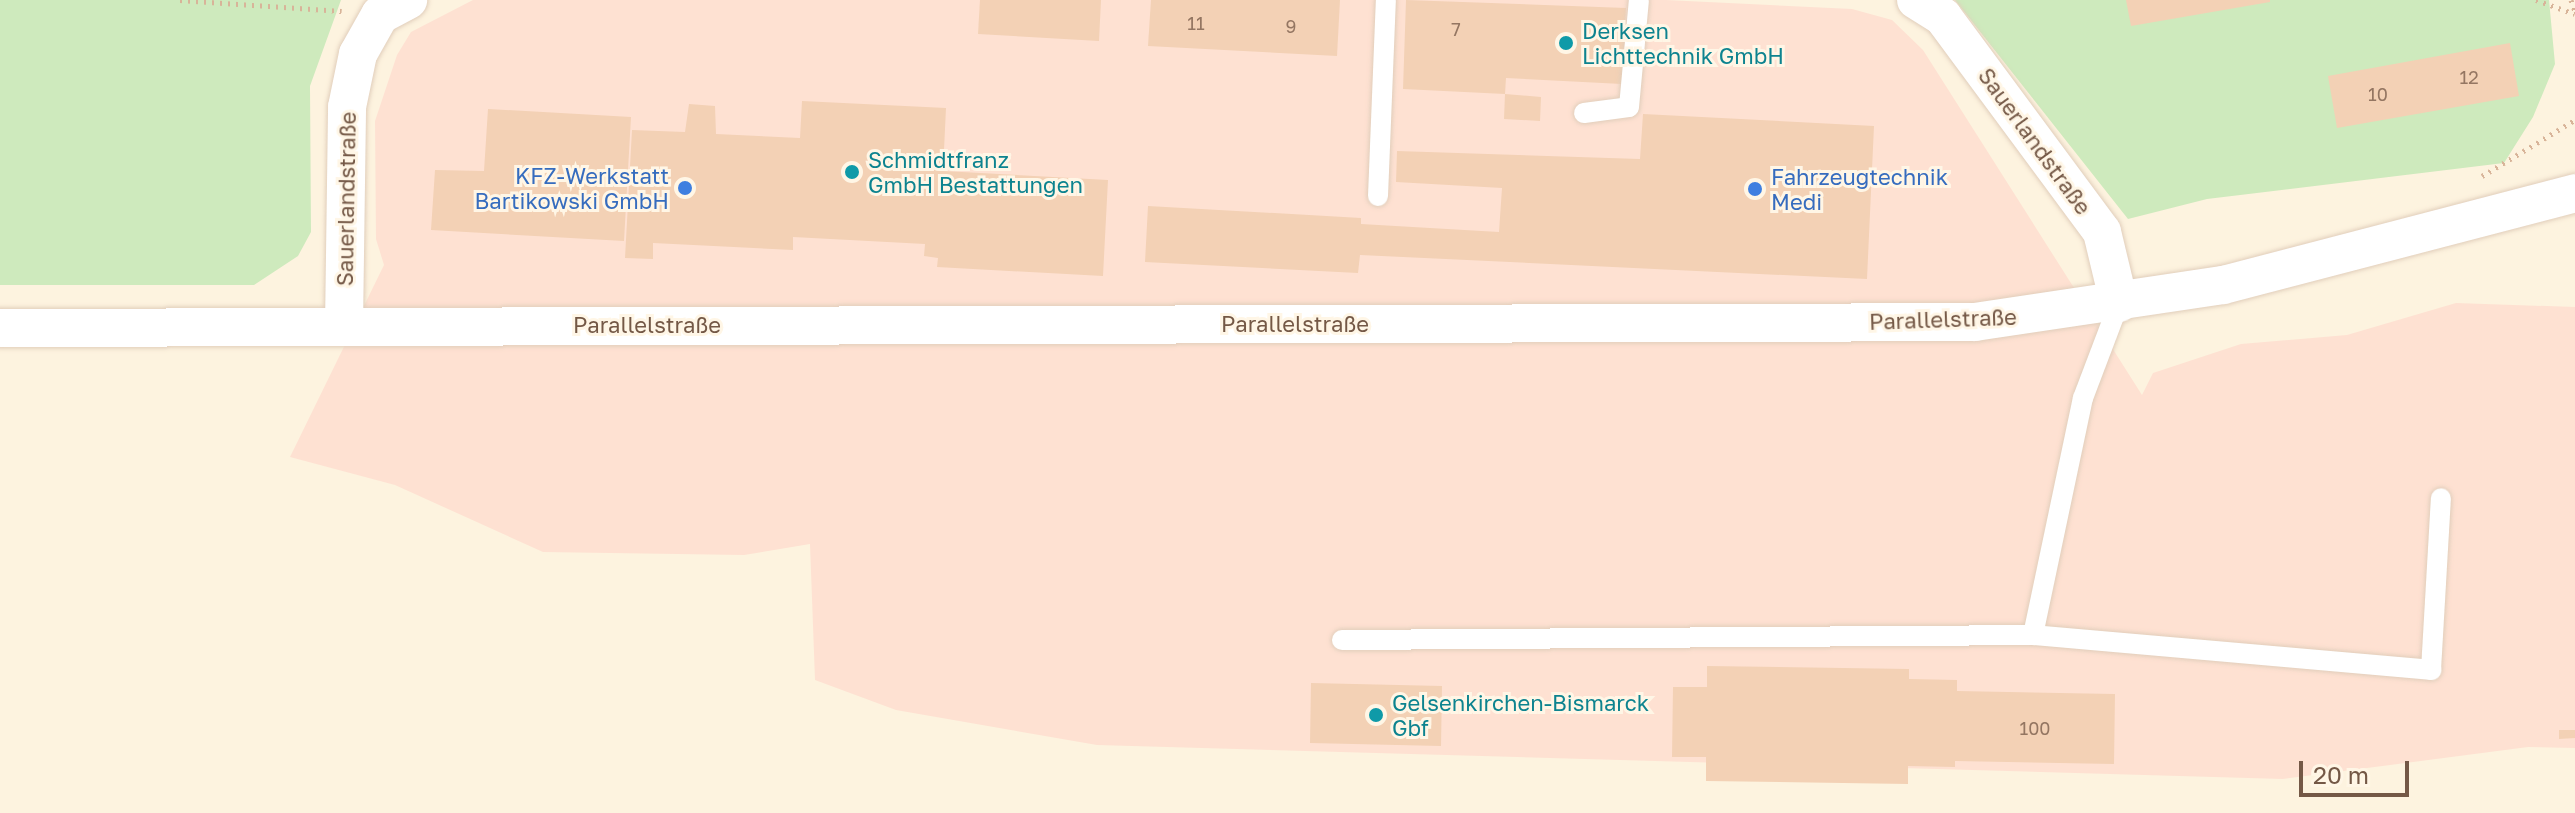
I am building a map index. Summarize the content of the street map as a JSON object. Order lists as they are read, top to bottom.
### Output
{
  "streets": {
    "street": ["Sauerlandstraße", "Parallelstraße"]
  },
  "crossings": [
    ["Sauerlandstraße", "Parallelstraße"]
  ],
  "places": [
    "Derksen Lichttechnik GmbH",
    "Schmidtfranz GmbH Bestattungen",
    "KFZ-Werkstatt Bartikowski GmbH",
    "Fahrzeugtechnik Medi",
    "Gelsenkirchen-Bismarck Gbf"
  ],
  "house_numbers": [
    "11",
    "9",
    "7",
    "12",
    "10",
    "100"
  ],
  "scale_bar": "20 m"
}
